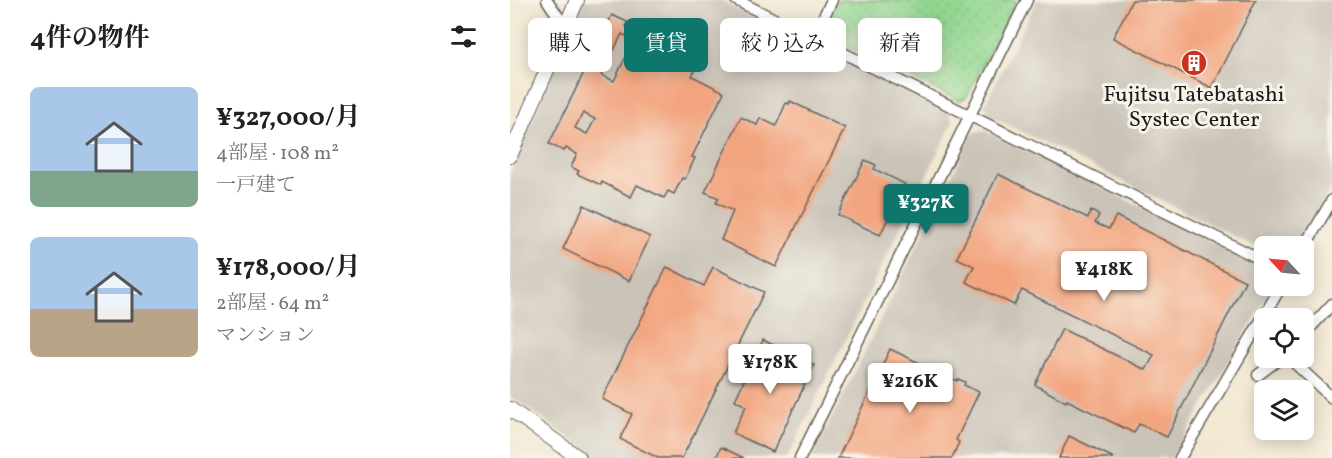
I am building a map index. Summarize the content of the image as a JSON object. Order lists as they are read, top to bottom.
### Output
{
  "places": {
    "building": ["Fujitsu Tatebatashi Systec Center"]
  },
  "north": "top left",
  "page": {
    "heading": "4件の物件",
    "chip": [
      "購入",
      "賃貸",
      "絞り込み",
      "新着"
    ],
    "list": [
      {
        "name": "¥327,000/月",
        "note": "4部屋 · 108 m² · 一戸建て"
      },
      {
        "name": "¥178,000/月",
        "note": "2部屋 · 64 m² · マンション"
      }
    ],
    "price": [
      "¥327K",
      "¥418K",
      "¥178K",
      "¥216K"
    ]
  }
}
